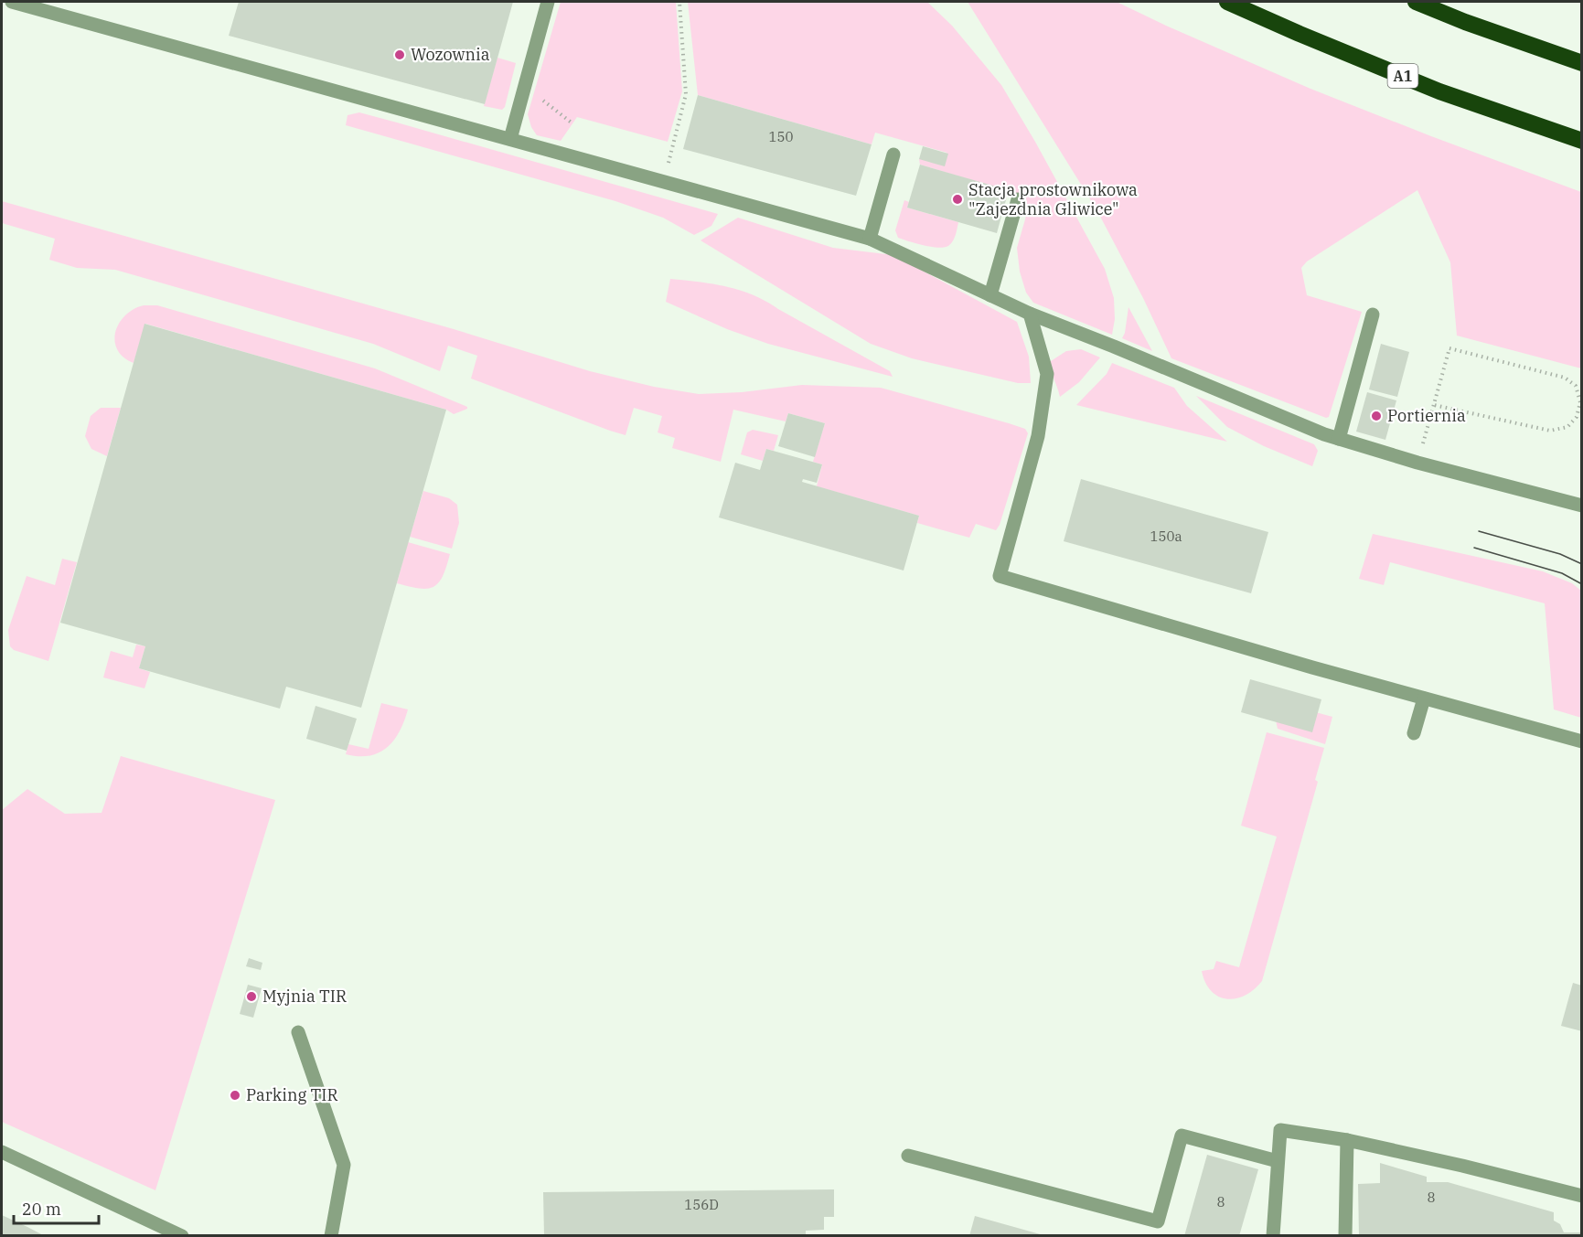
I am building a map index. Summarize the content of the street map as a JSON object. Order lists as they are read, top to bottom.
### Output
{
  "streets": {
    "highway": ["A1"]
  },
  "places": [
    "Wozownia",
    "Stacja prostownikowa \"Zajezdnia Gliwice\"",
    "Portiernia",
    "Myjnia TIR",
    "Parking TIR"
  ],
  "house_numbers": [
    "150",
    "150a",
    "8",
    "8",
    "156D"
  ],
  "scale_bar": "20 m"
}
